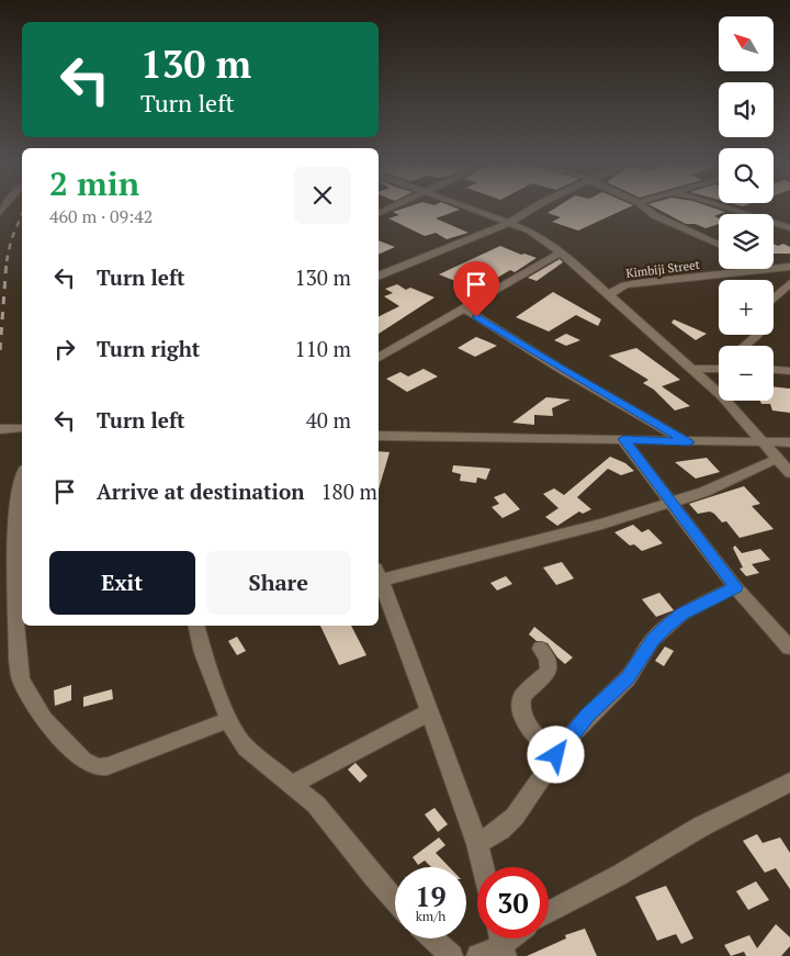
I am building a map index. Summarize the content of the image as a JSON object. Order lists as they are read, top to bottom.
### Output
{
  "streets": {
    "street": ["Kimbiji Street"]
  },
  "north": "top left",
  "page": {
    "map_buttons": ["+", "−"],
    "turn": ["130 m", "Turn left"],
    "heading": ["2 min", "460 m · 09:42"],
    "list": [
      {
        "name": "Turn left",
        "value": "130 m"
      },
      {
        "name": "Turn right",
        "value": "110 m"
      },
      {
        "name": "Turn left",
        "value": "40 m"
      },
      {
        "name": "Arrive at destination",
        "value": "180 m"
      }
    ],
    "buttons": ["Exit", "Share"],
    "speed": "19 km/h",
    "limit": "30"
  }
}
